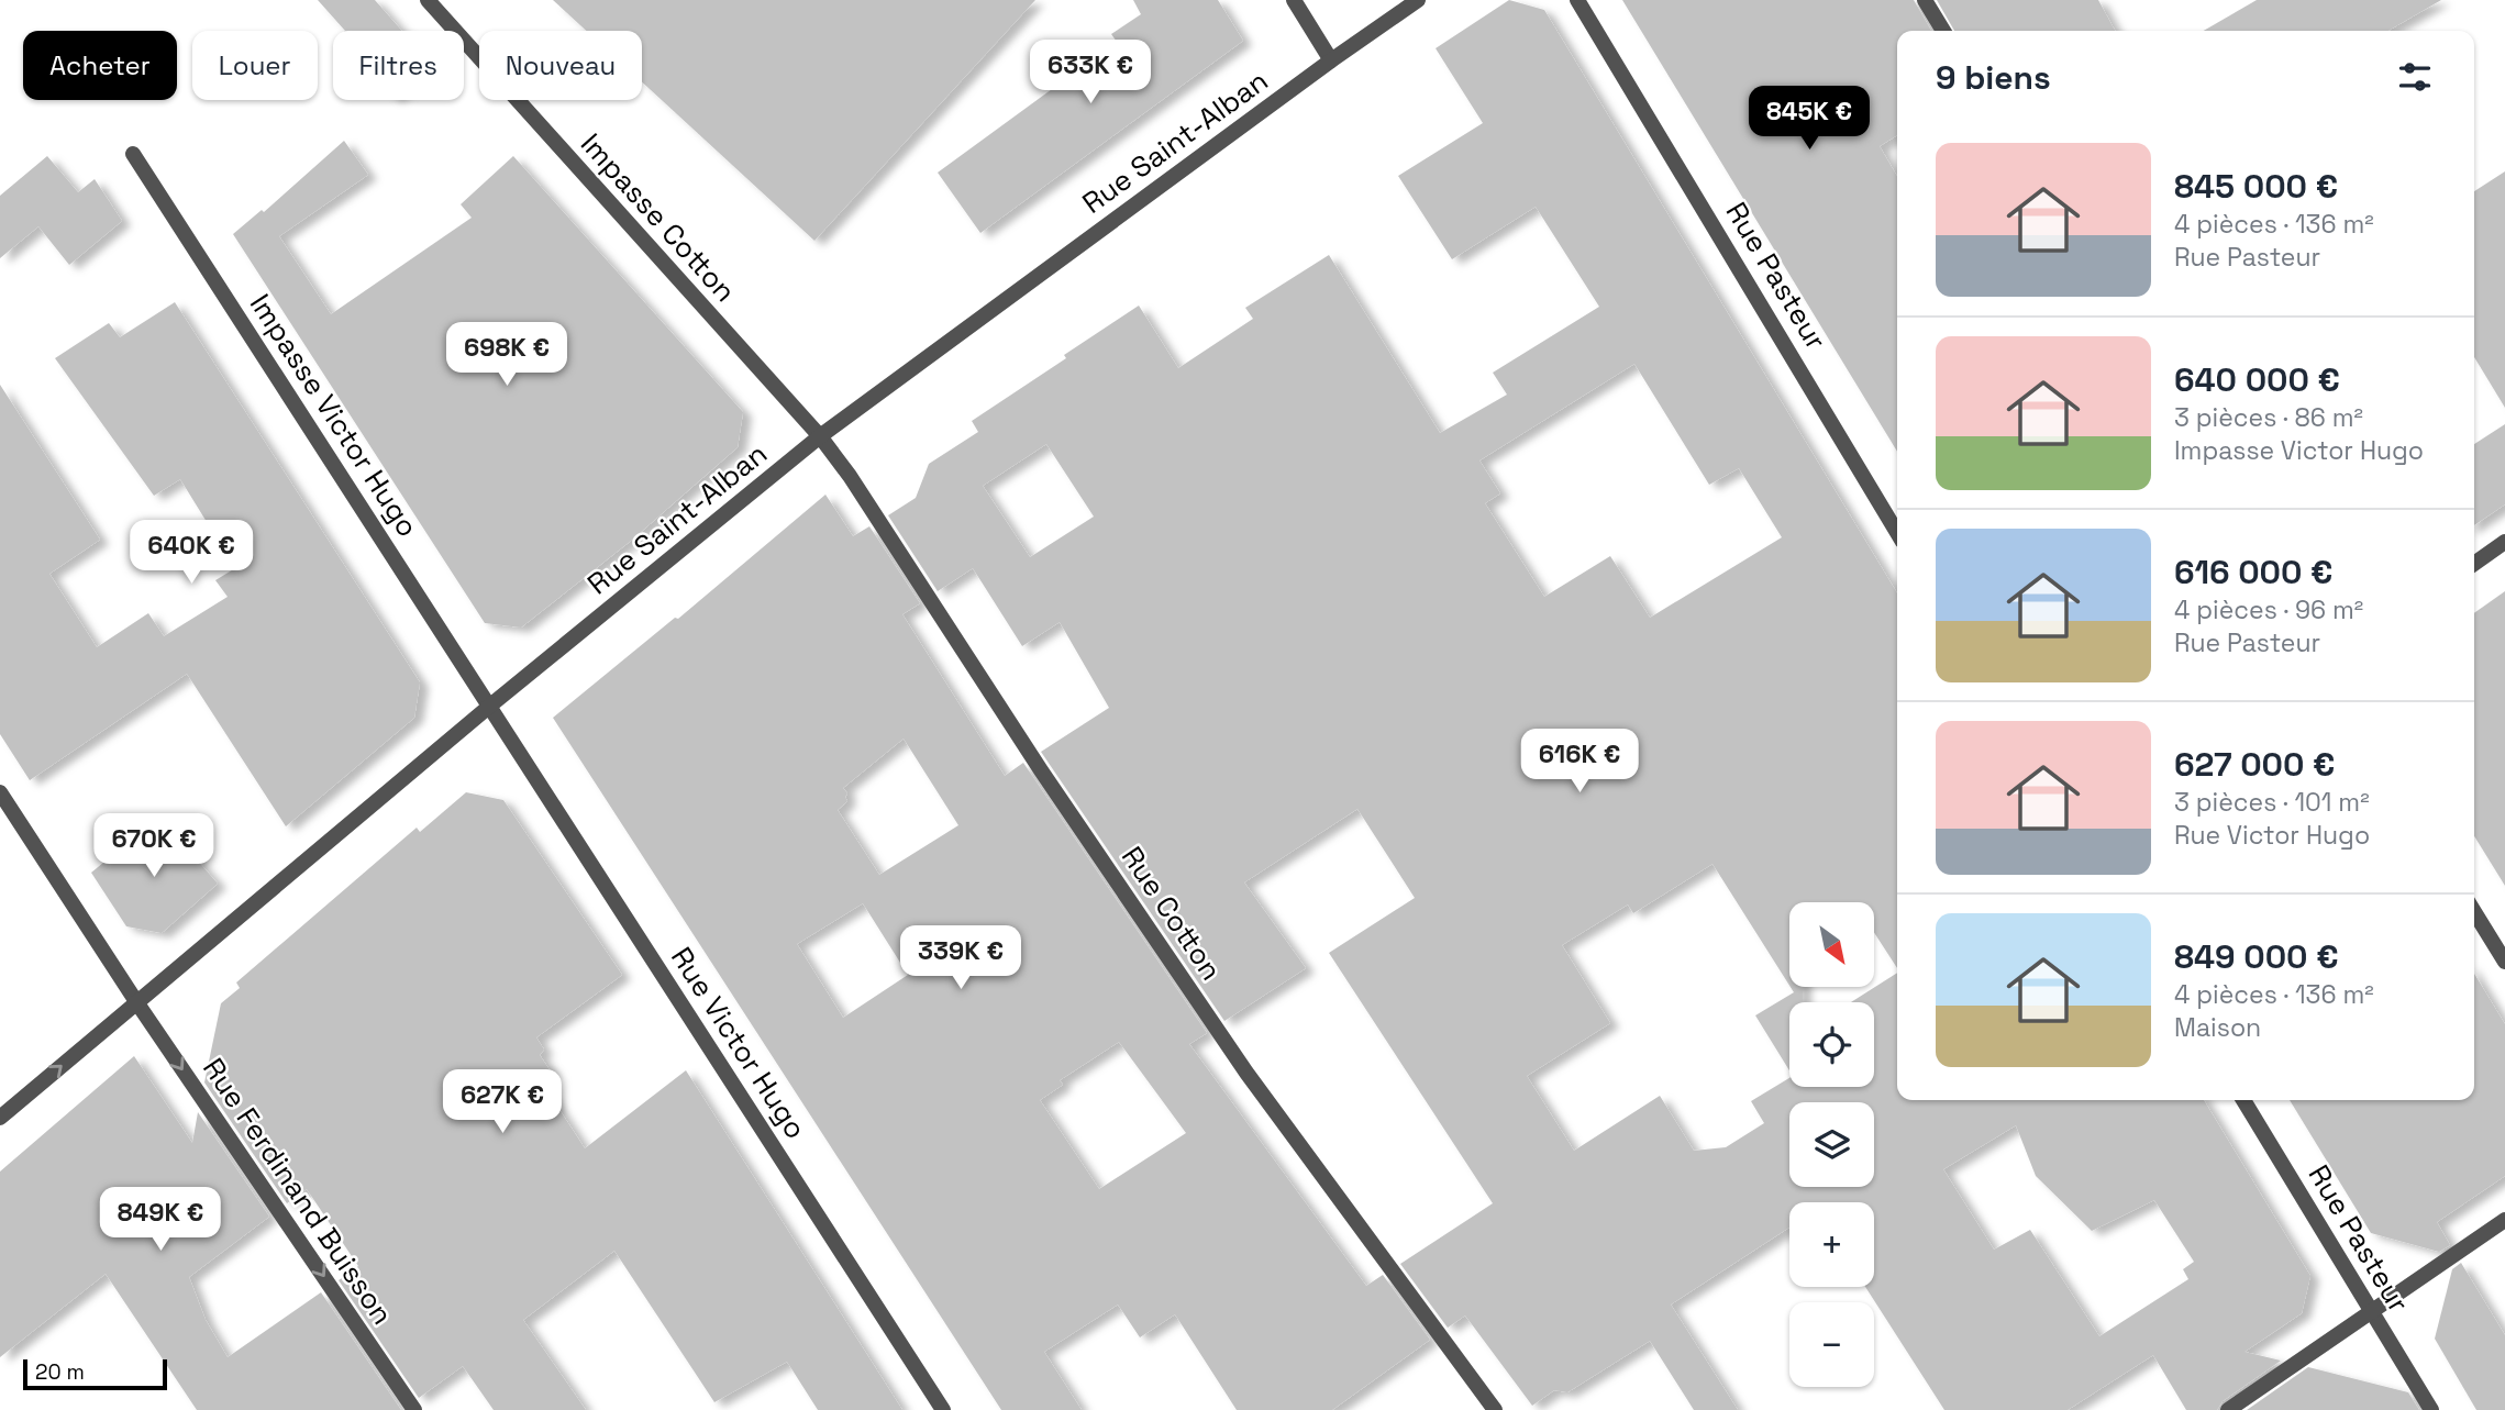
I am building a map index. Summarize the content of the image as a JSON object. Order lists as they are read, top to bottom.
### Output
{
  "streets": {
    "street": [
      "Rue Saint-Alban",
      "Impasse Cotton",
      "Rue Pasteur",
      "Impasse Victor Hugo",
      "Rue Cotton",
      "Rue Victor Hugo",
      "Rue Ferdinand Buisson"
    ]
  },
  "crossings": [
    ["Rue Saint-Alban", "Impasse Cotton"],
    ["Rue Saint-Alban", "Impasse Victor Hugo"],
    ["Rue Saint-Alban", "Rue Cotton"],
    ["Rue Saint-Alban", "Rue Victor Hugo"],
    ["Rue Saint-Alban", "Rue Ferdinand Buisson"],
    ["Impasse Cotton", "Rue Cotton"],
    ["Impasse Victor Hugo", "Rue Victor Hugo"]
  ],
  "one_way": ["Rue Ferdinand Buisson"],
  "scale_bar": "20 m",
  "north": "bottom right",
  "page": {
    "chip": [
      "Acheter",
      "Louer",
      "Filtres",
      "Nouveau"
    ],
    "heading": "9 biens",
    "price": [
      "633K €",
      "845K €",
      "698K €",
      "640K €",
      "616K €",
      "670K €",
      "339K €",
      "627K €",
      "849K €"
    ],
    "list": [
      {
        "name": "845 000 €",
        "note": "4 pièces · 136 m² · Rue Pasteur"
      },
      {
        "name": "640 000 €",
        "note": "3 pièces · 86 m² · Impasse Victor Hugo"
      },
      {
        "name": "616 000 €",
        "note": "4 pièces · 96 m² · Rue Pasteur"
      },
      {
        "name": "627 000 €",
        "note": "3 pièces · 101 m² · Rue Victor Hugo"
      },
      {
        "name": "849 000 €",
        "note": "4 pièces · 136 m² · Maison"
      }
    ],
    "map_buttons": ["+", "−"],
    "scale": "20 m"
  }
}
